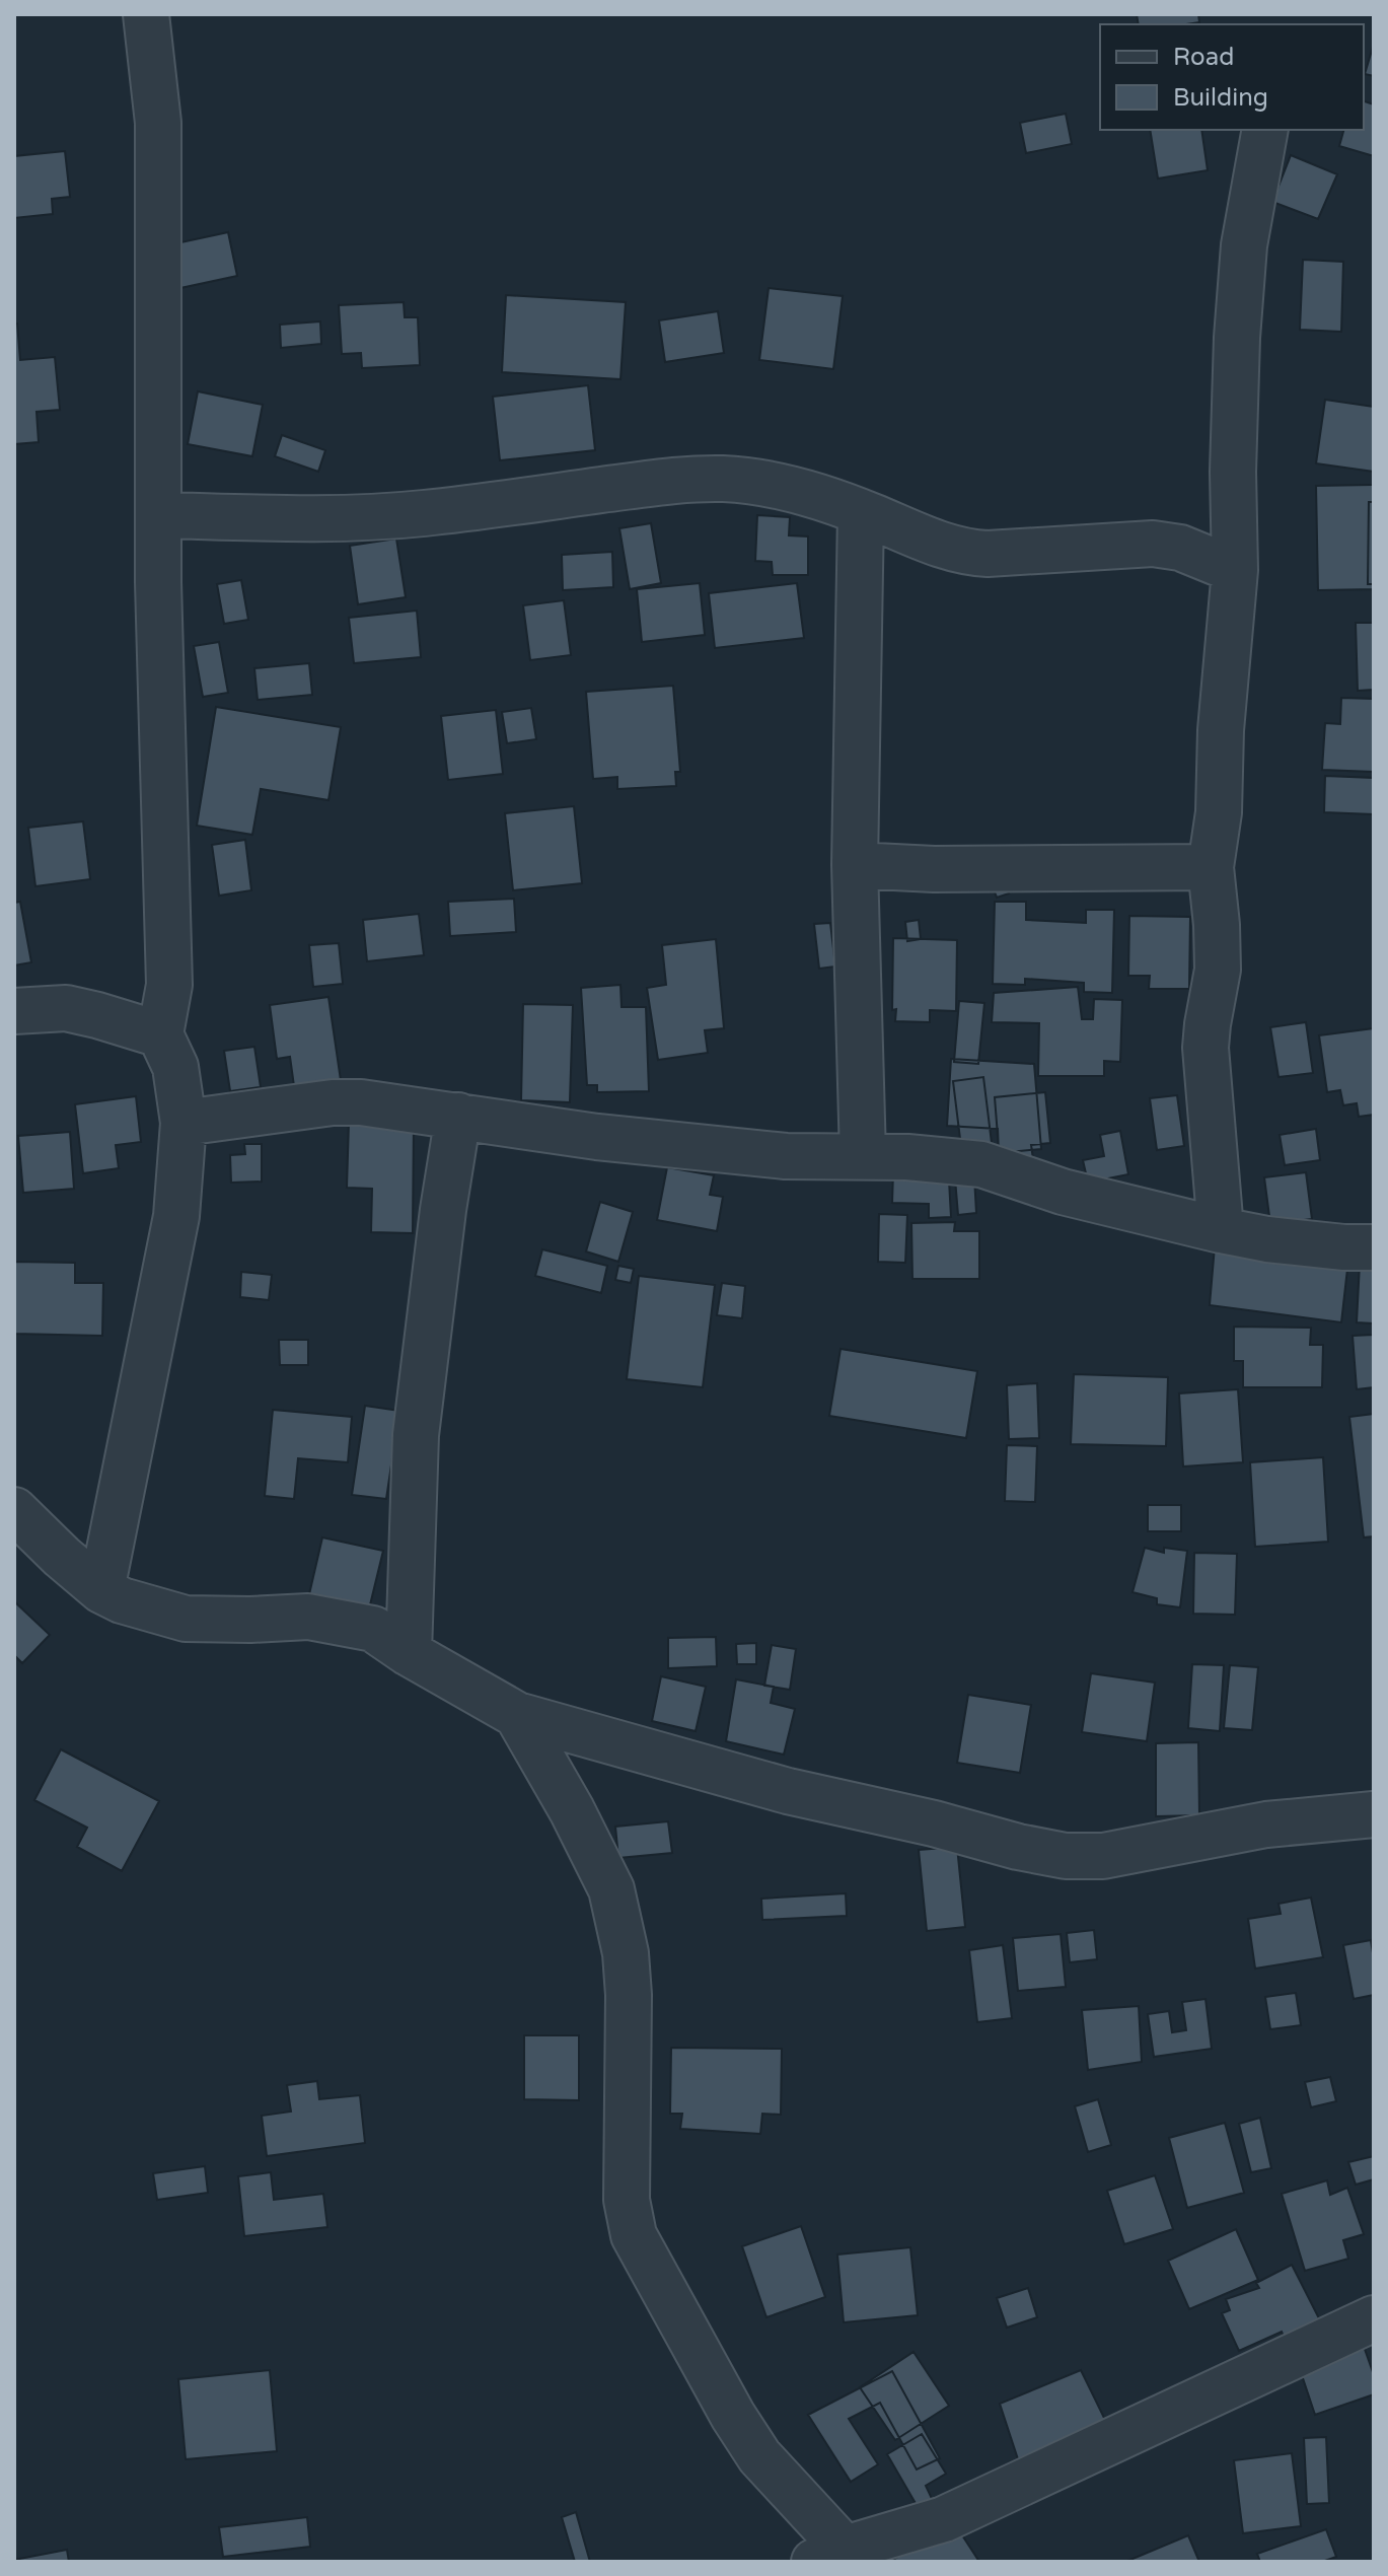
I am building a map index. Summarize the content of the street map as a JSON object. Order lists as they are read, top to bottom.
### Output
{
  "legend": ["Road", "Building"]
}
